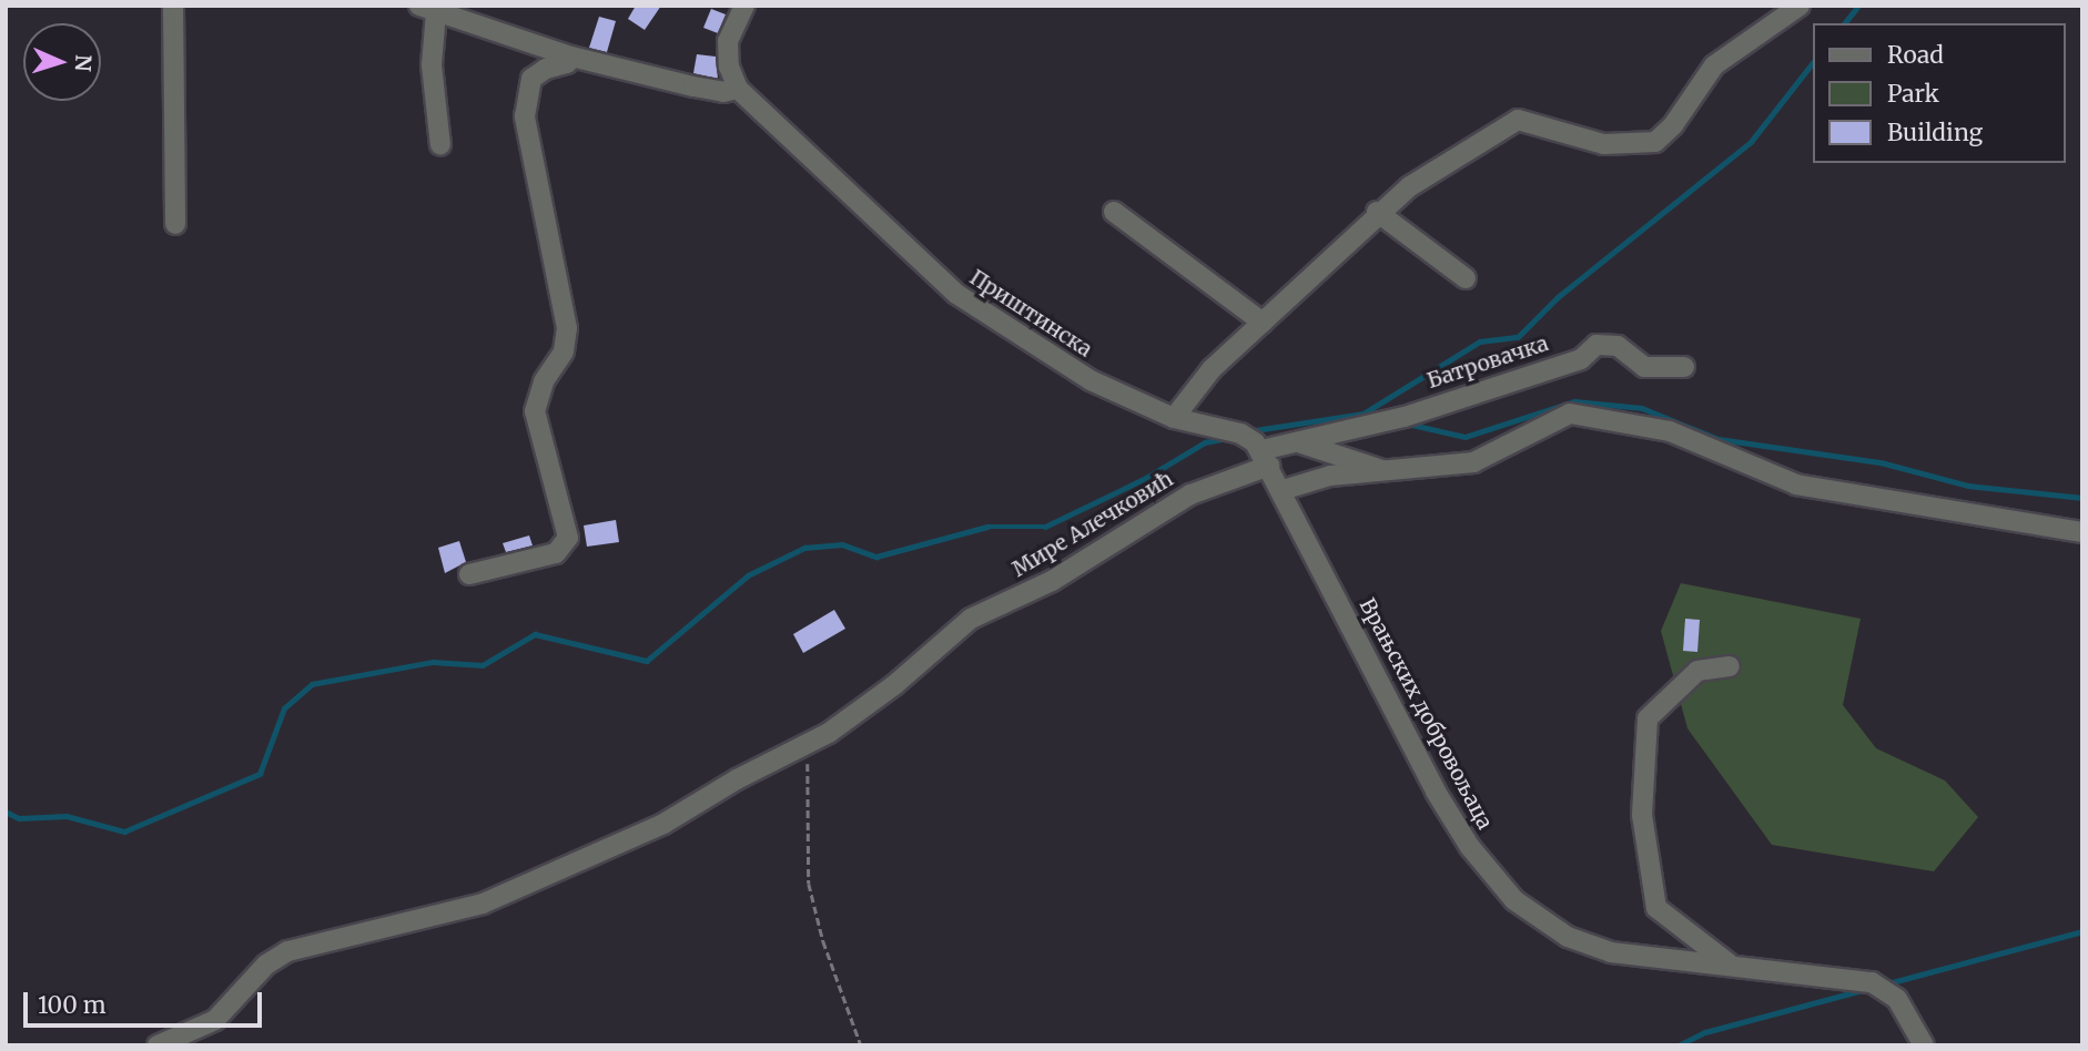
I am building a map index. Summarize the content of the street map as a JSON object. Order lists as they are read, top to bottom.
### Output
{
  "streets": {
    "street": [
      "Приштинска",
      "Батровачка",
      "Мире Алечковић",
      "Врањских добровољаца"
    ]
  },
  "crossings": [
    ["Приштинска", "Батровачка"],
    ["Приштинска", "Мире Алечковић"],
    ["Приштинска", "Врањских добровољаца"],
    ["Батровачка", "Мире Алечковић"],
    ["Батровачка", "Врањских добровољаца"],
    ["Мире Алечковић", "Врањских добровољаца"]
  ],
  "legend": ["Road", "Park", "Building"],
  "scale_bar": "100 m",
  "north": "right"
}
